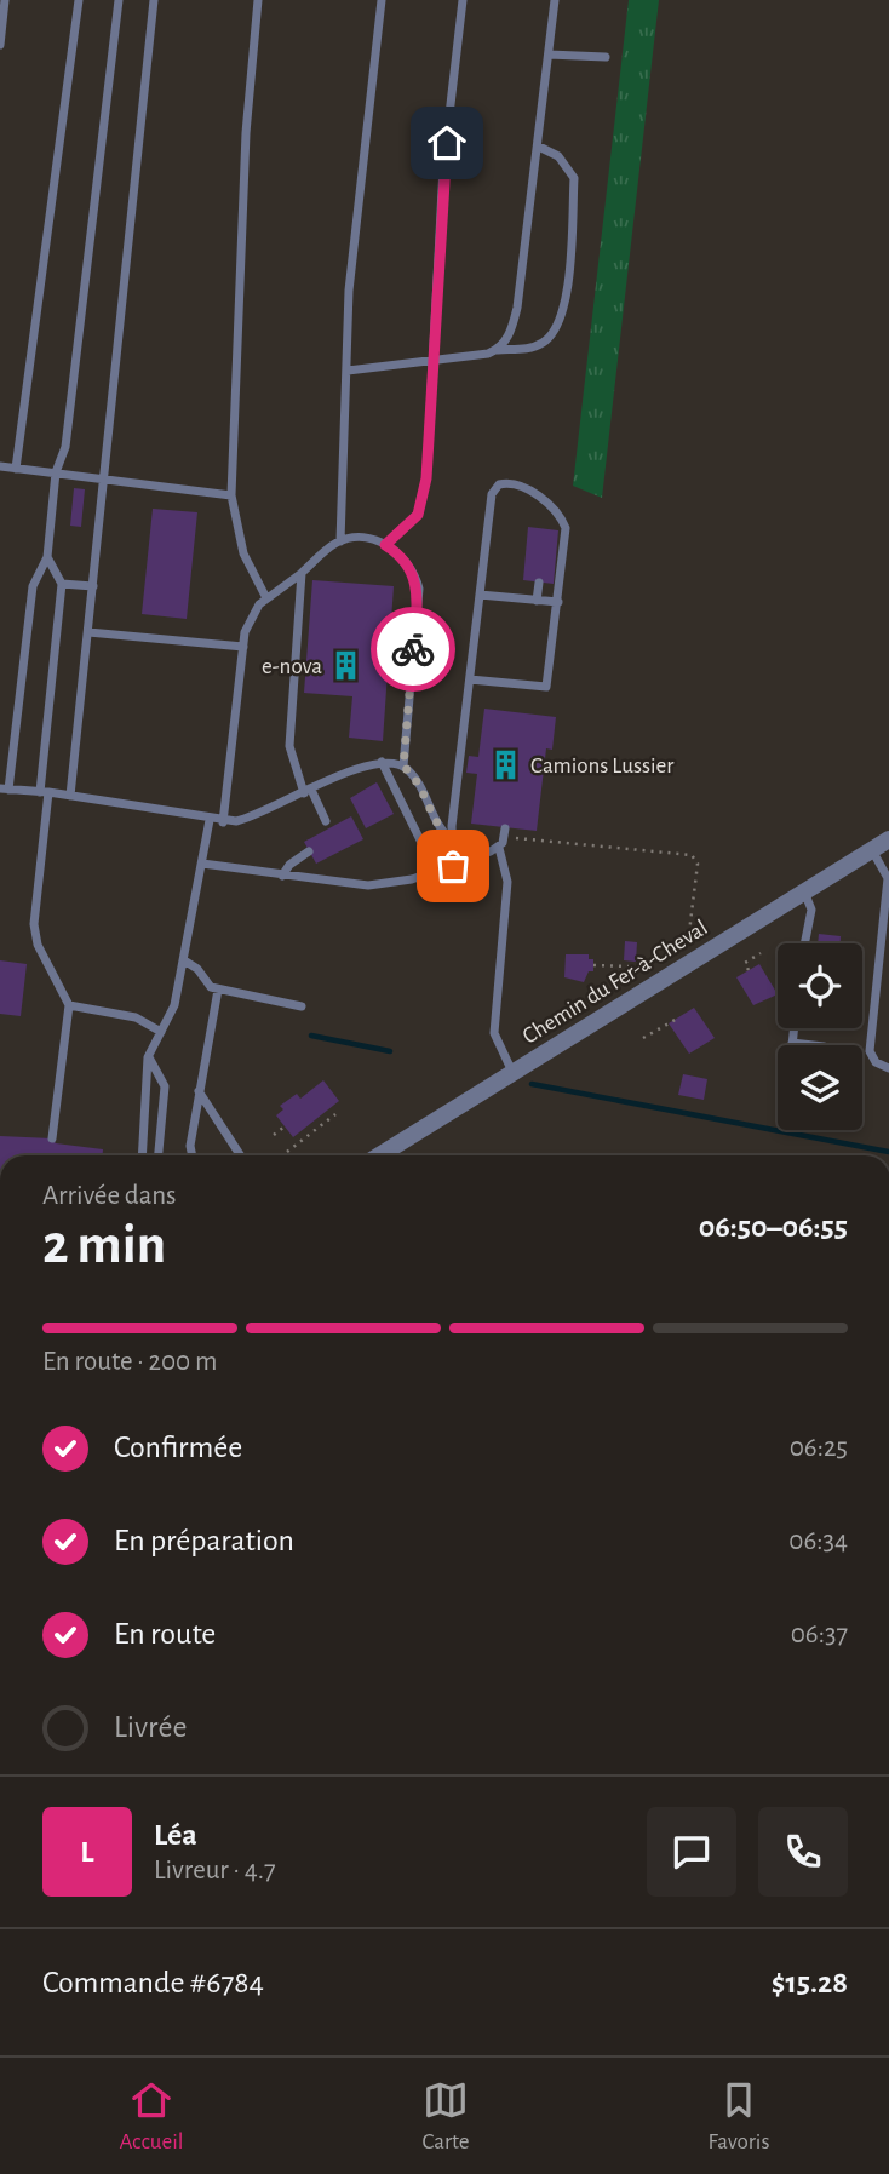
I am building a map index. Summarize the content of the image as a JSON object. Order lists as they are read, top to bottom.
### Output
{
  "streets": {
    "street": ["Chemin du Fer-à-Cheval"]
  },
  "places": {
    "building": ["e-nova", "Camions Lussier"]
  },
  "page": {
    "heading": ["2 min", "Arrivée dans", "06:50–06:55"],
    "panel": [
      "Léa",
      "Livreur · 4.7",
      "Commande #6784",
      "$15.28"
    ],
    "bar": "En route · 200 m",
    "list": [
      ["Confirmée", "06:25"],
      ["En préparation", "06:34"],
      ["En route", "06:37"],
      "Livrée"
    ],
    "round": "L",
    "tabs": ["Accueil", "Carte", "Favoris"]
  }
}
